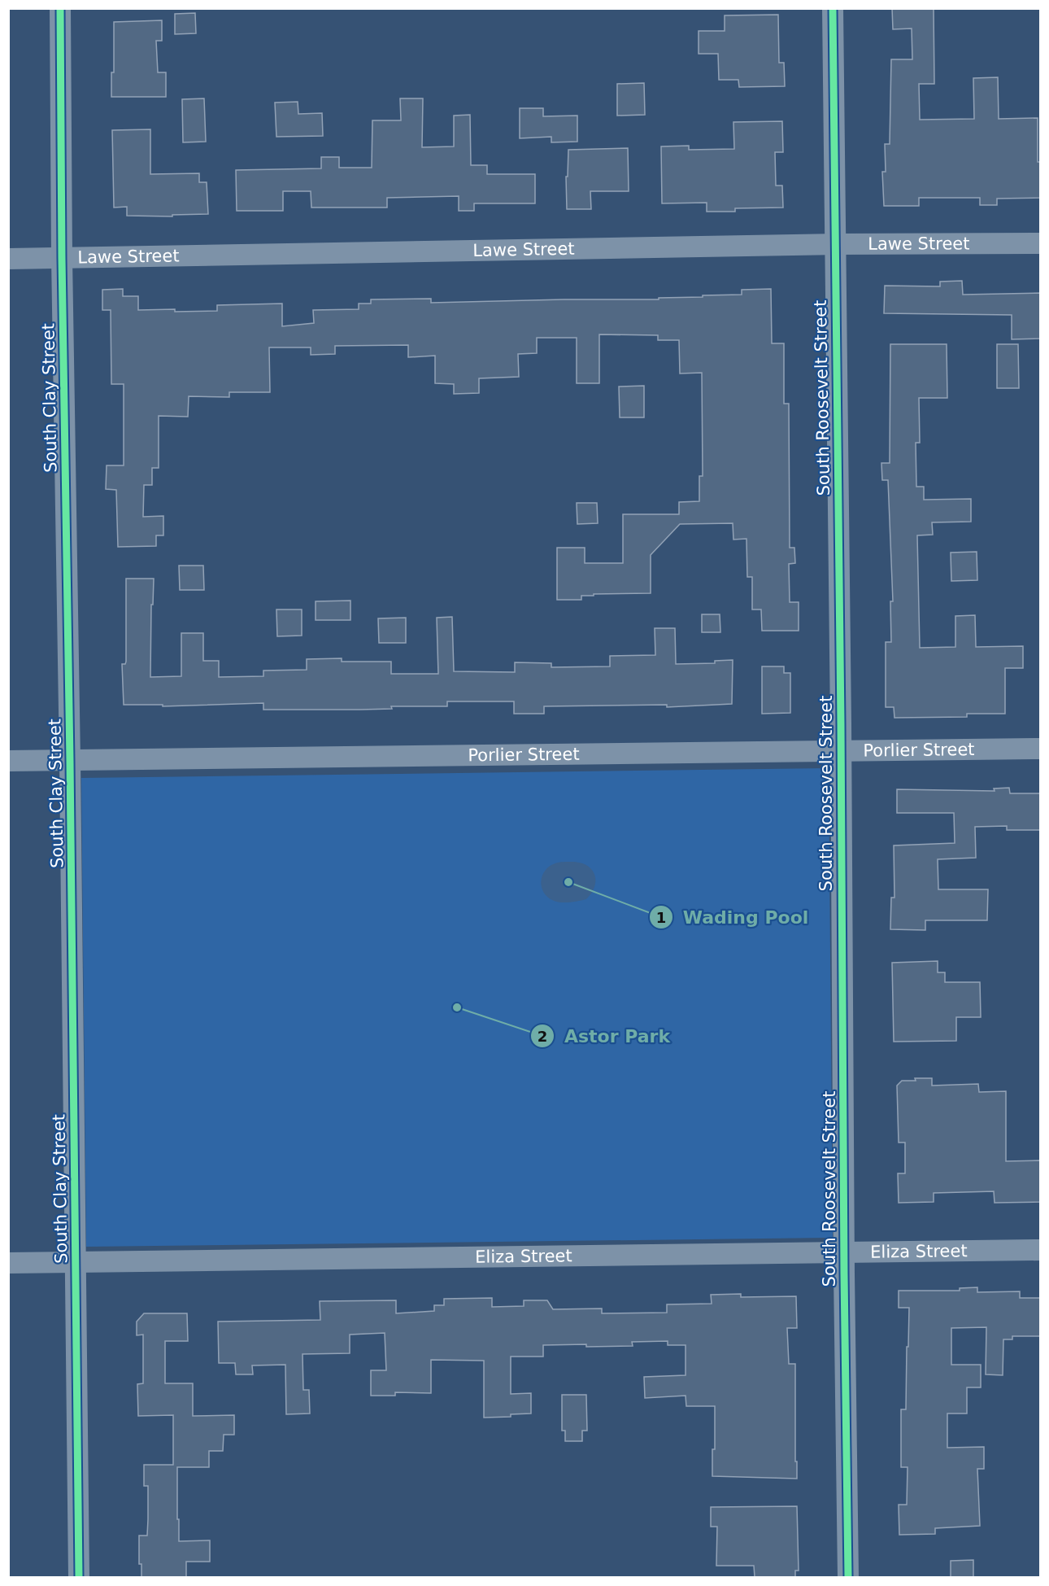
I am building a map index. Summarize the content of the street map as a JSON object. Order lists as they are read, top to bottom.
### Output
{
  "streets": {
    "street": [
      "Lawe Street",
      "South Clay Street",
      "South Roosevelt Street",
      "Porlier Street",
      "Eliza Street"
    ]
  },
  "crossings": [
    ["Lawe Street", "South Clay Street"],
    ["Lawe Street", "South Roosevelt Street"],
    ["South Clay Street", "Porlier Street"],
    ["South Clay Street", "Eliza Street"],
    ["South Roosevelt Street", "Porlier Street"],
    ["South Roosevelt Street", "Eliza Street"]
  ],
  "places": ["Wading Pool", "Astor Park"]
}
